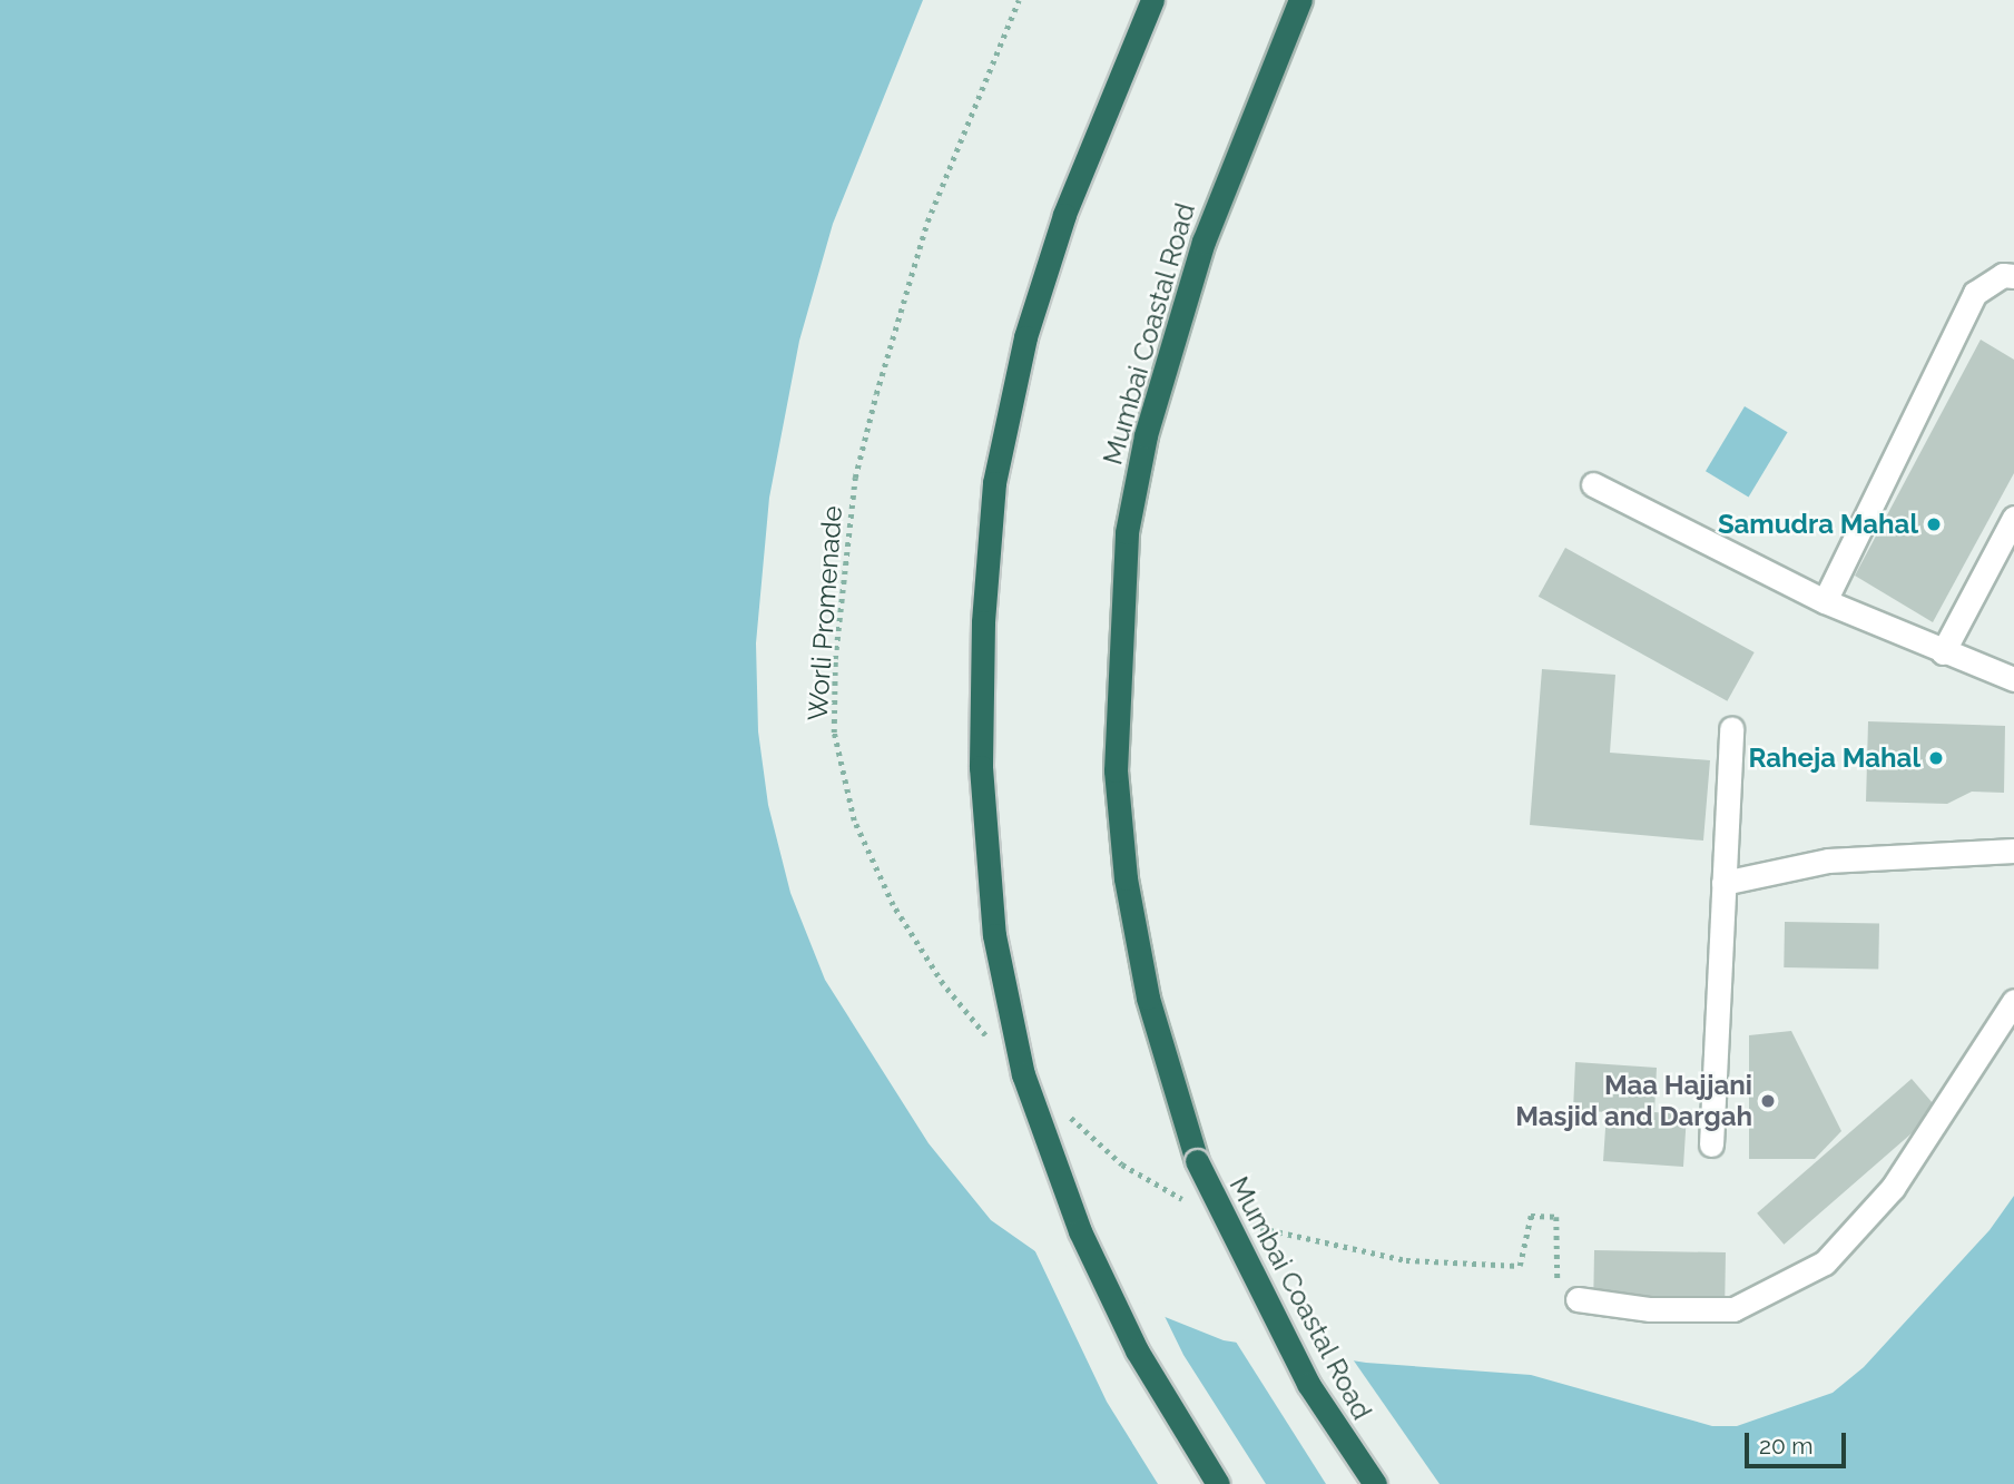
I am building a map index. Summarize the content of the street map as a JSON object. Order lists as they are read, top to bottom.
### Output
{
  "streets": {
    "highway": ["Mumbai Coastal Road"],
    "path": ["Worli Promenade"]
  },
  "places": ["Samudra Mahal", "Raheja Mahal", "Maa Hajjani Masjid and Dargah"],
  "scale_bar": "20 m"
}
